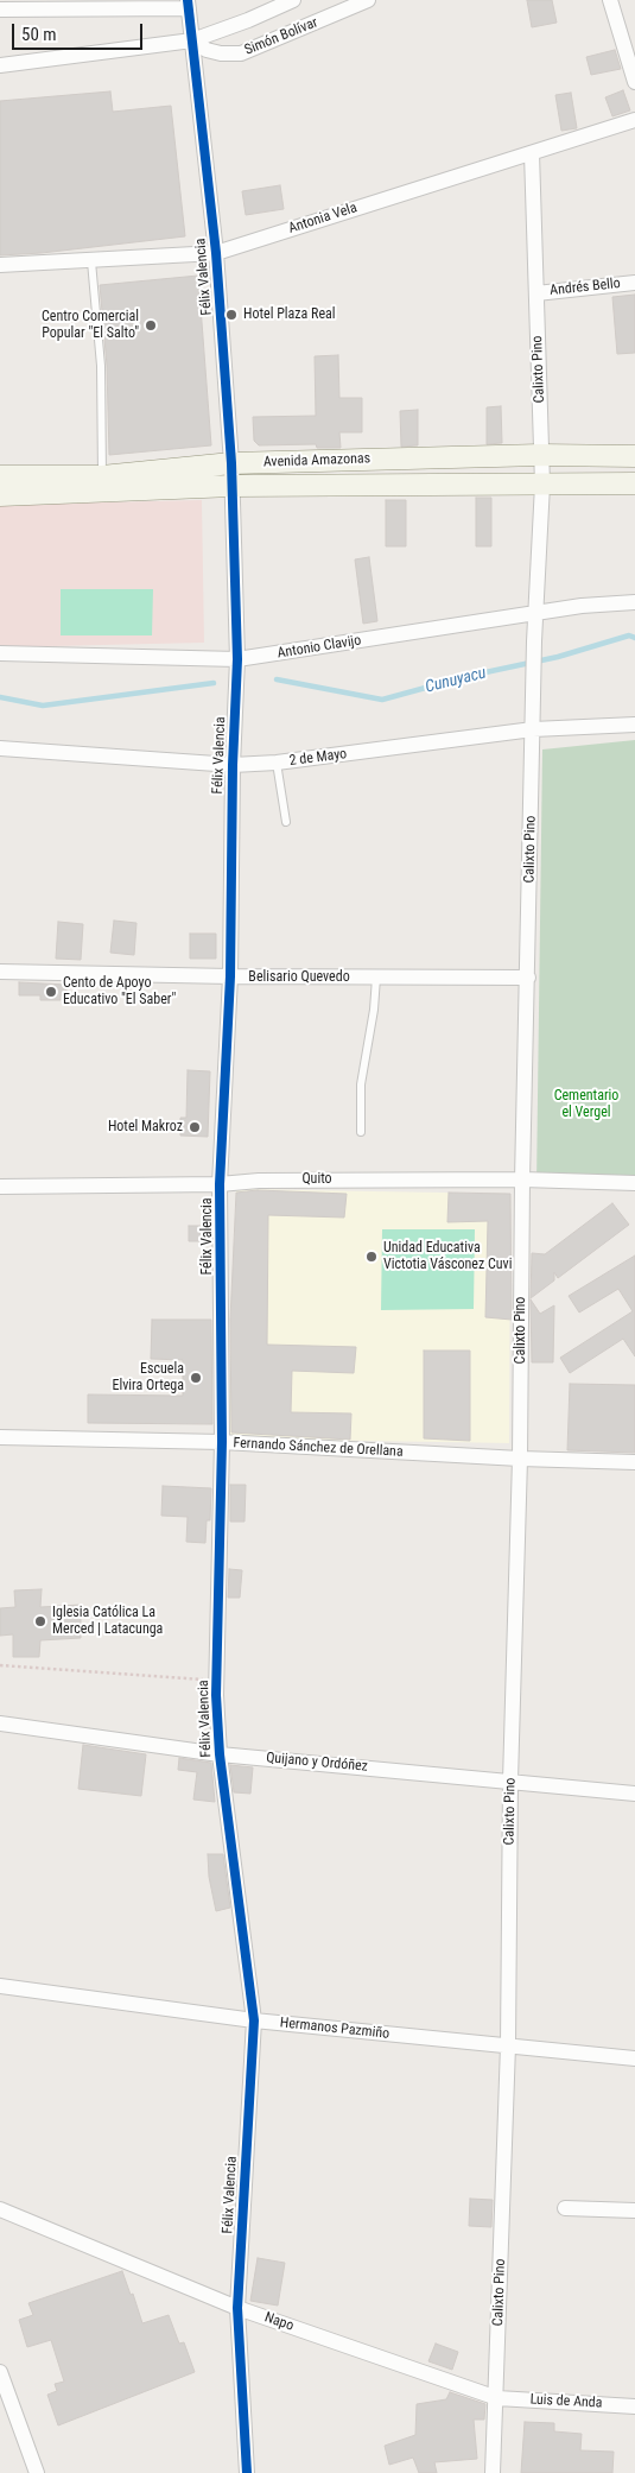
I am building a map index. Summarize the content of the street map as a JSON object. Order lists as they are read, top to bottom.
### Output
{
  "streets": {
    "main road": ["Avenida Amazonas"],
    "street": [
      "Simón Bolívar",
      "Antonia Vela",
      "Félix Valencia",
      "Andrés Bello",
      "Calixto Pino",
      "Antonio Clavijo",
      "2 de Mayo",
      "Belisario Quevedo",
      "Quito",
      "Fernando Sánchez de Orellana",
      "Quijano y Ordóñez",
      "Hermanos Pazmiño",
      "Napo",
      "Luis de Anda"
    ]
  },
  "crossings": [
    ["Simón Bolívar", "Félix Valencia"],
    ["Antonia Vela", "Félix Valencia"],
    ["Antonia Vela", "Calixto Pino"],
    ["Félix Valencia", "Avenida Amazonas"],
    ["Félix Valencia", "Antonio Clavijo"],
    ["Félix Valencia", "2 de Mayo"],
    ["Félix Valencia", "Belisario Quevedo"],
    ["Félix Valencia", "Quito"],
    ["Félix Valencia", "Fernando Sánchez de Orellana"],
    ["Félix Valencia", "Quijano y Ordóñez"],
    ["Félix Valencia", "Hermanos Pazmiño"],
    ["Félix Valencia", "Napo"],
    ["Andrés Bello", "Calixto Pino"],
    ["Calixto Pino", "Avenida Amazonas"],
    ["Calixto Pino", "Antonio Clavijo"],
    ["Calixto Pino", "2 de Mayo"],
    ["Calixto Pino", "Belisario Quevedo"],
    ["Calixto Pino", "Quito"],
    ["Calixto Pino", "Fernando Sánchez de Orellana"],
    ["Calixto Pino", "Quijano y Ordóñez"],
    ["Calixto Pino", "Hermanos Pazmiño"],
    ["Calixto Pino", "Napo"],
    ["Calixto Pino", "Luis de Anda"],
    ["Napo", "Luis de Anda"]
  ],
  "water": ["Cunuyacu"],
  "parks": ["Cementario el Vergel"],
  "places": [
    "Hotel Plaza Real",
    "Centro Comercial Popular \"El Salto\"",
    "Cento de Apoyo Educativo \"El Saber\"",
    "Hotel Makroz",
    "Unidad Educativa Victotia Vásconez Cuvi",
    "Escuela Elvira Ortega",
    "Iglesia Católica La Merced | Latacunga"
  ],
  "scale_bar": "50 m"
}
